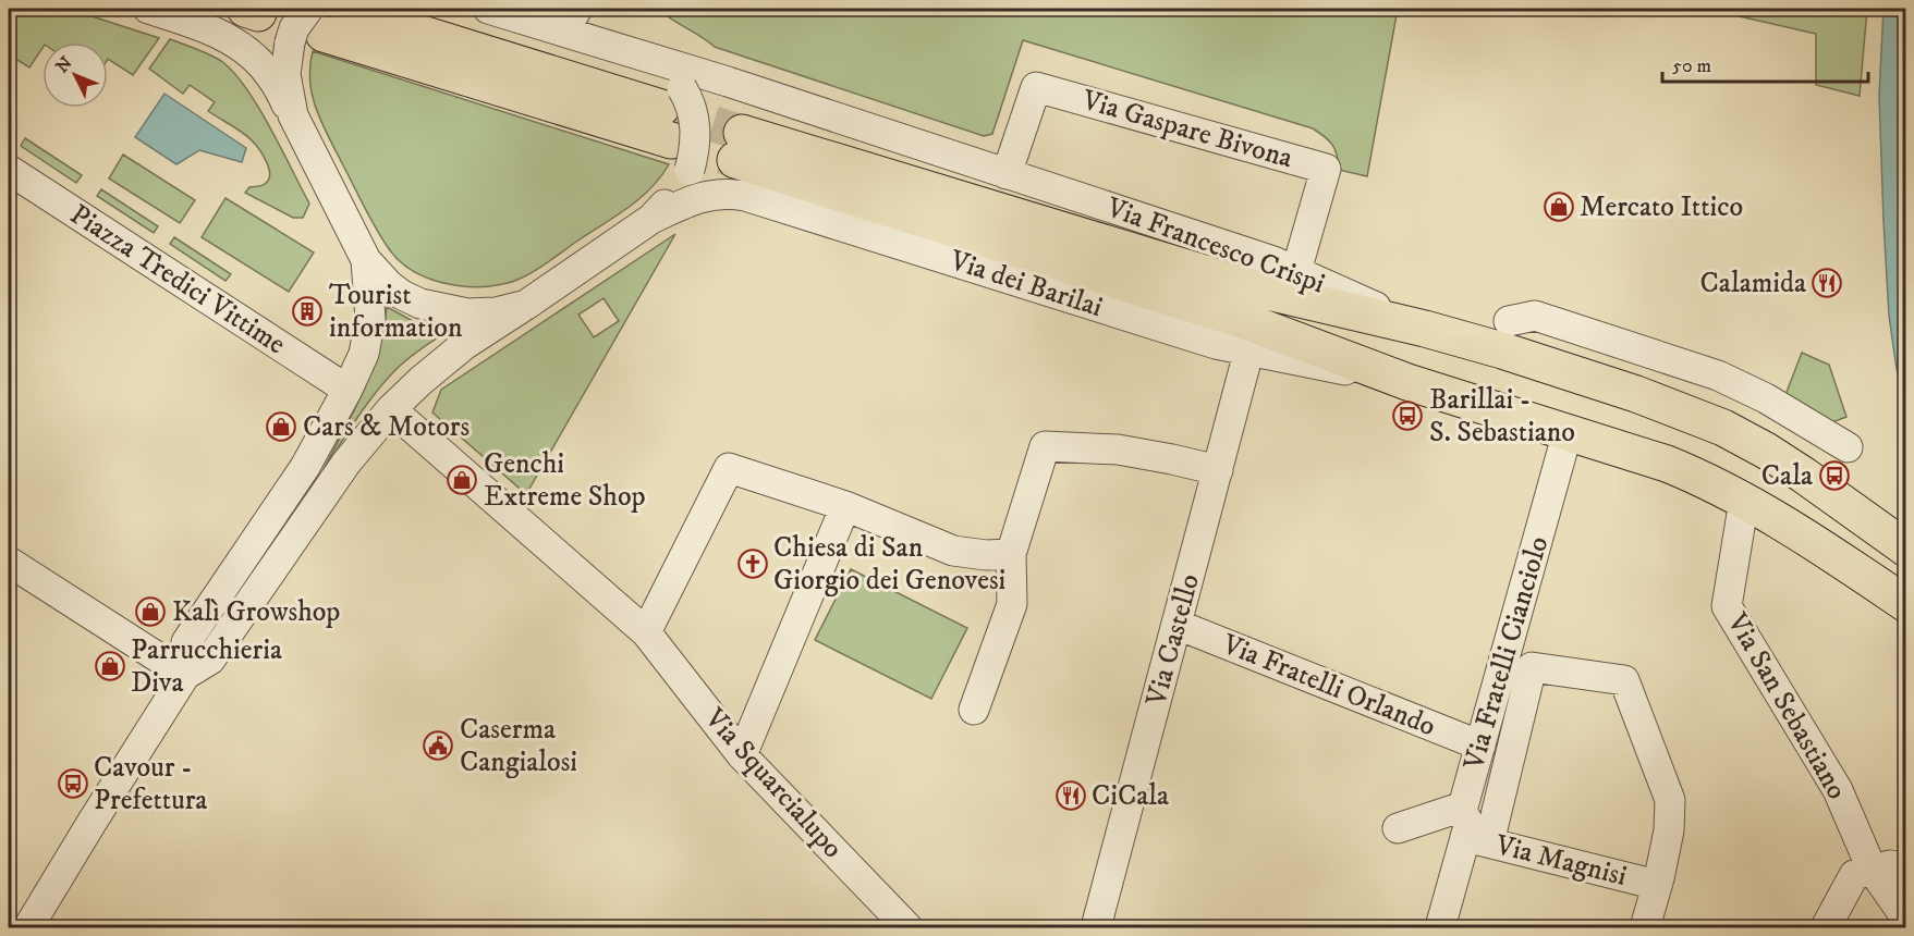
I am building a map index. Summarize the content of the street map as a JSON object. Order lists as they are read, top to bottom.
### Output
{
  "streets": {
    "main road": ["Via Francesco Crispi"],
    "street": [
      "Via Gaspare Bivona",
      "Piazza Tredici Vittime",
      "Via dei Barilai",
      "Via Castello",
      "Via Fratelli Cianciolo",
      "Via Fratelli Orlando",
      "Via San Sebastiano",
      "Via Squarcialupo",
      "Via Magnisi"
    ]
  },
  "crossings": [
    ["Via Gaspare Bivona", "Via Francesco Crispi"],
    ["Via dei Barilai", "Via Castello"],
    ["Via Castello", "Via Fratelli Orlando"],
    ["Via Fratelli Cianciolo", "Via Fratelli Orlando"]
  ],
  "places": {
    "shop": [
      "Mercato Ittico",
      "Cars & Motors",
      "Genchi Extreme Shop",
      "Kalì Growshop",
      "Parrucchieria Diva"
    ],
    "restaurant": ["Calamida", "CiCala"],
    "building": ["Tourist information"],
    "bus stop": ["Barillai - S. Sebastiano", "Cala", "Cavour - Prefettura"],
    "church": ["Chiesa di San Giorgio dei Genovesi"],
    "public building": ["Caserma Cangialosi"]
  },
  "scale_bar": "50 m",
  "north": "top left"
}
